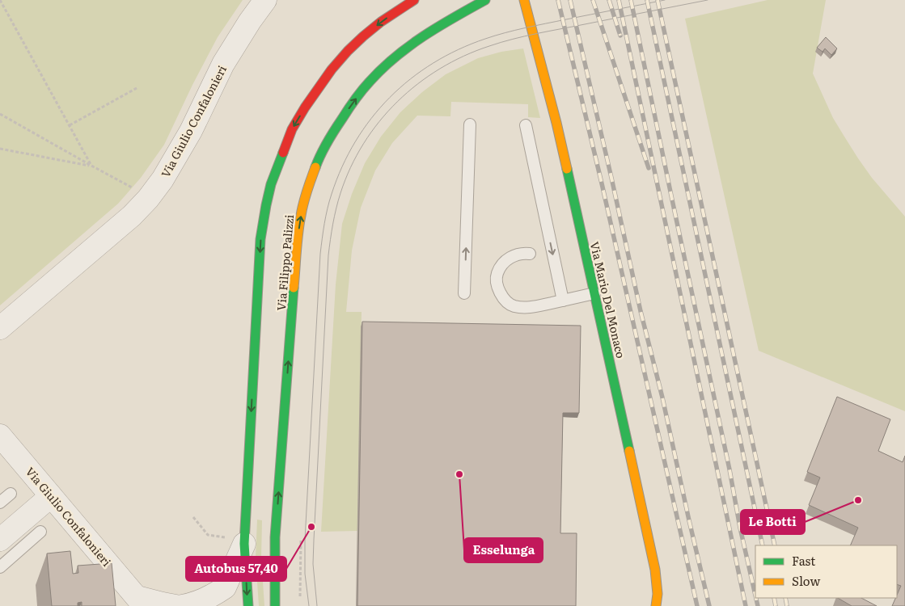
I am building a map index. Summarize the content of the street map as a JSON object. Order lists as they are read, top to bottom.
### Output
{
  "streets": {
    "main road": ["Via Filippo Palizzi", "Via Mario Del Monaco"],
    "street": ["Via Giulio Confalonieri"]
  },
  "places": ["Esselunga", "Le Botti", "Autobus 57,40"],
  "legend": ["Fast", "Slow"]
}
